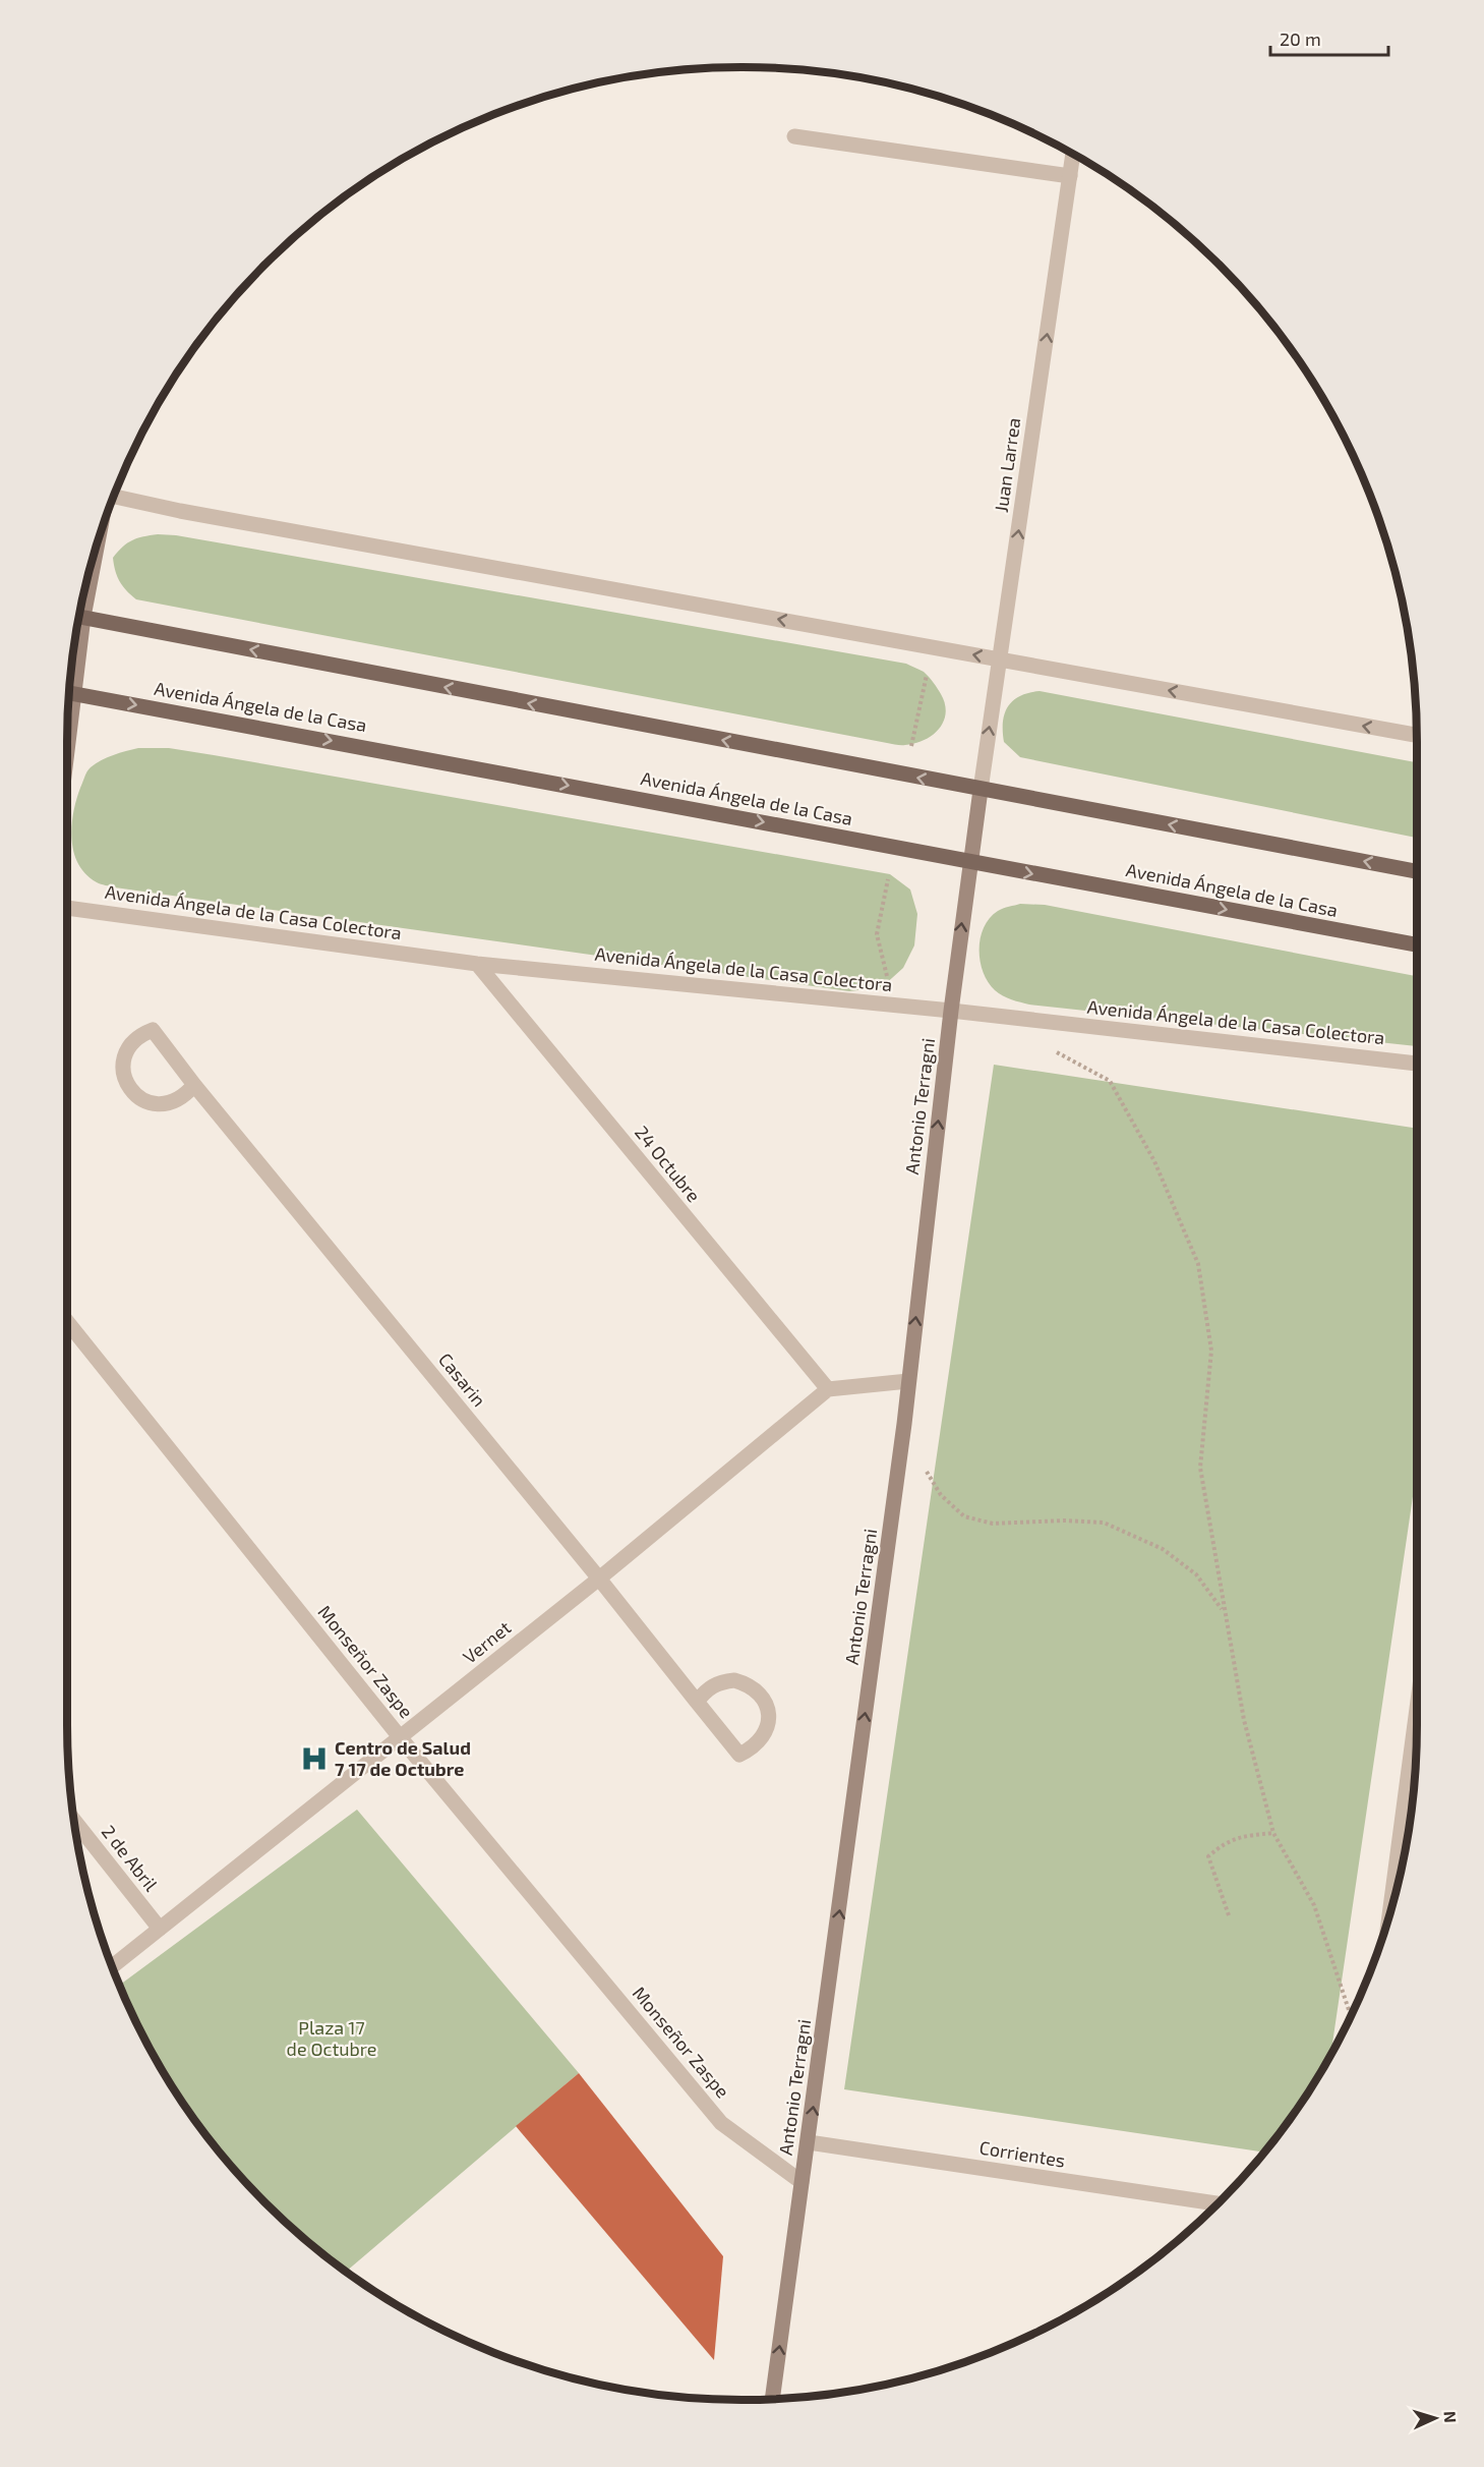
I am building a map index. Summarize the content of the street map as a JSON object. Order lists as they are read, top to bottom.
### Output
{
  "streets": {
    "main road": ["Avenida Ángela de la Casa"],
    "street": [
      "Juan Larrea",
      "Avenida Ángela de la Casa Colectora",
      "Antonio Terragni",
      "24 Octubre",
      "Casarin",
      "Vernet",
      "Monseñor Zaspe",
      "2 de Abril",
      "Corrientes"
    ]
  },
  "crossings": [
    ["Juan Larrea", "Antonio Terragni"],
    ["Avenida Ángela de la Casa", "Antonio Terragni"],
    ["Avenida Ángela de la Casa Colectora", "Antonio Terragni"],
    ["Avenida Ángela de la Casa Colectora", "24 Octubre"],
    ["Antonio Terragni", "Monseñor Zaspe"],
    ["Antonio Terragni", "Corrientes"],
    ["24 Octubre", "Vernet"],
    ["Casarin", "Vernet"],
    ["Vernet", "Monseñor Zaspe"],
    ["Vernet", "2 de Abril"]
  ],
  "one_way": ["Juan Larrea", "Antonio Terragni"],
  "parks": ["Plaza 17 de Octubre"],
  "places": {
    "hospital": ["Centro de Salud 7 17 de Octubre"]
  },
  "scale_bar": "20 m",
  "north": "right"
}
